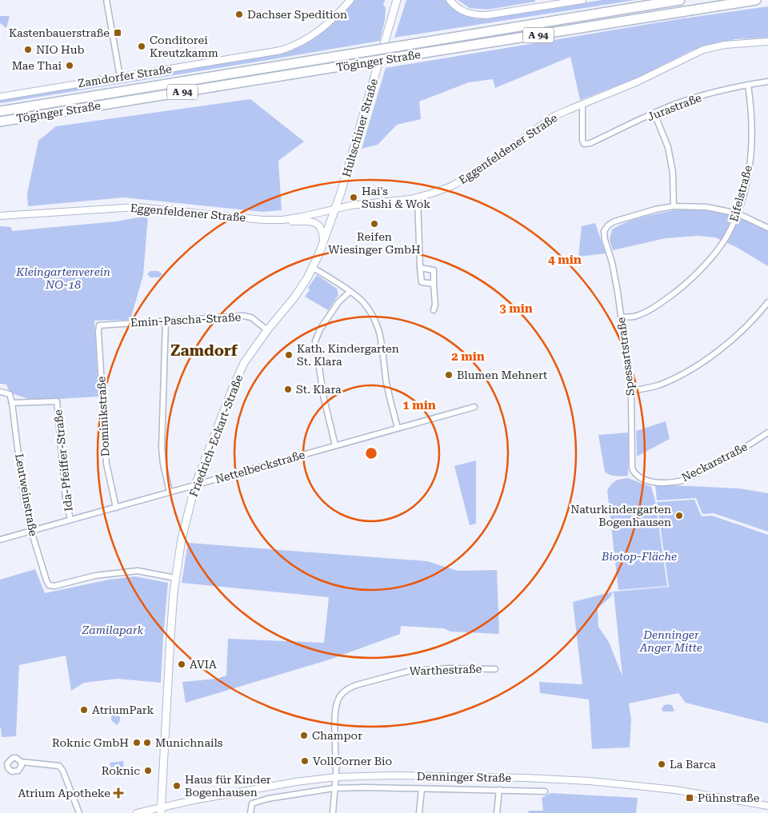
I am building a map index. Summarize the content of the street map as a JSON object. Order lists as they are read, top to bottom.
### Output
{
  "streets": {
    "highway": ["A 94", "Töginger Straße"],
    "main road": ["Hultschiner Straße", "Friedrich-Eckart-Straße"],
    "street": [
      "Zamdorfer Straße",
      "Jurastraße",
      "Eggenfeldener Straße",
      "Eifelstraße",
      "Emin-Pascha-Straße",
      "Spessartstraße",
      "Dominikstraße",
      "Ida-Pfeiffer-Straße",
      "Neckarstraße",
      "Nettelbeckstraße",
      "Leutweinstraße",
      "Warthestraße",
      "Denninger Straße"
    ]
  },
  "crossings": [
    ["Jurastraße", "Eggenfeldener Straße"],
    ["Jurastraße", "Eifelstraße"],
    ["Hultschiner Straße", "Eggenfeldener Straße"],
    ["Hultschiner Straße", "Friedrich-Eckart-Straße"],
    ["Eggenfeldener Straße", "Friedrich-Eckart-Straße"],
    ["Eifelstraße", "Spessartstraße"],
    ["Emin-Pascha-Straße", "Dominikstraße"],
    ["Emin-Pascha-Straße", "Friedrich-Eckart-Straße"],
    ["Spessartstraße", "Neckarstraße"],
    ["Dominikstraße", "Nettelbeckstraße"],
    ["Friedrich-Eckart-Straße", "Nettelbeckstraße"],
    ["Friedrich-Eckart-Straße", "Leutweinstraße"],
    ["Friedrich-Eckart-Straße", "Denninger Straße"],
    ["Ida-Pfeiffer-Straße", "Nettelbeckstraße"],
    ["Ida-Pfeiffer-Straße", "Leutweinstraße"],
    ["Nettelbeckstraße", "Leutweinstraße"],
    ["Warthestraße", "Denninger Straße"]
  ],
  "districts": ["Zamdorf"],
  "parks": [
    "Kleingartenverein NO-18",
    "Biotop-Fläche",
    "Zamilapark",
    "Denninger Anger Mitte"
  ],
  "places": {
    "other": [
      "Dachser Spedition",
      "Conditorei Kreutzkamm",
      "NIO Hub",
      "Mae Thai",
      "Hai's Sushi & Wok",
      "Reifen Wiesinger GmbH",
      "Kath. Kindergarten St. Klara",
      "Blumen Mehnert",
      "St. Klara",
      "Naturkindergarten Bogenhausen",
      "AVIA",
      "AtriumPark",
      "Champor",
      "Roknic GmbH",
      "Munichnails",
      "VollCorner Bio",
      "La Barca",
      "Roknic",
      "Haus für Kinder Bogenhausen"
    ],
    "transit": ["Kastenbauerstraße", "Pühnstraße"],
    "health": ["Atrium Apotheke"]
  },
  "rings": [
    "4 min",
    "3 min",
    "2 min",
    "1 min"
  ]
}
